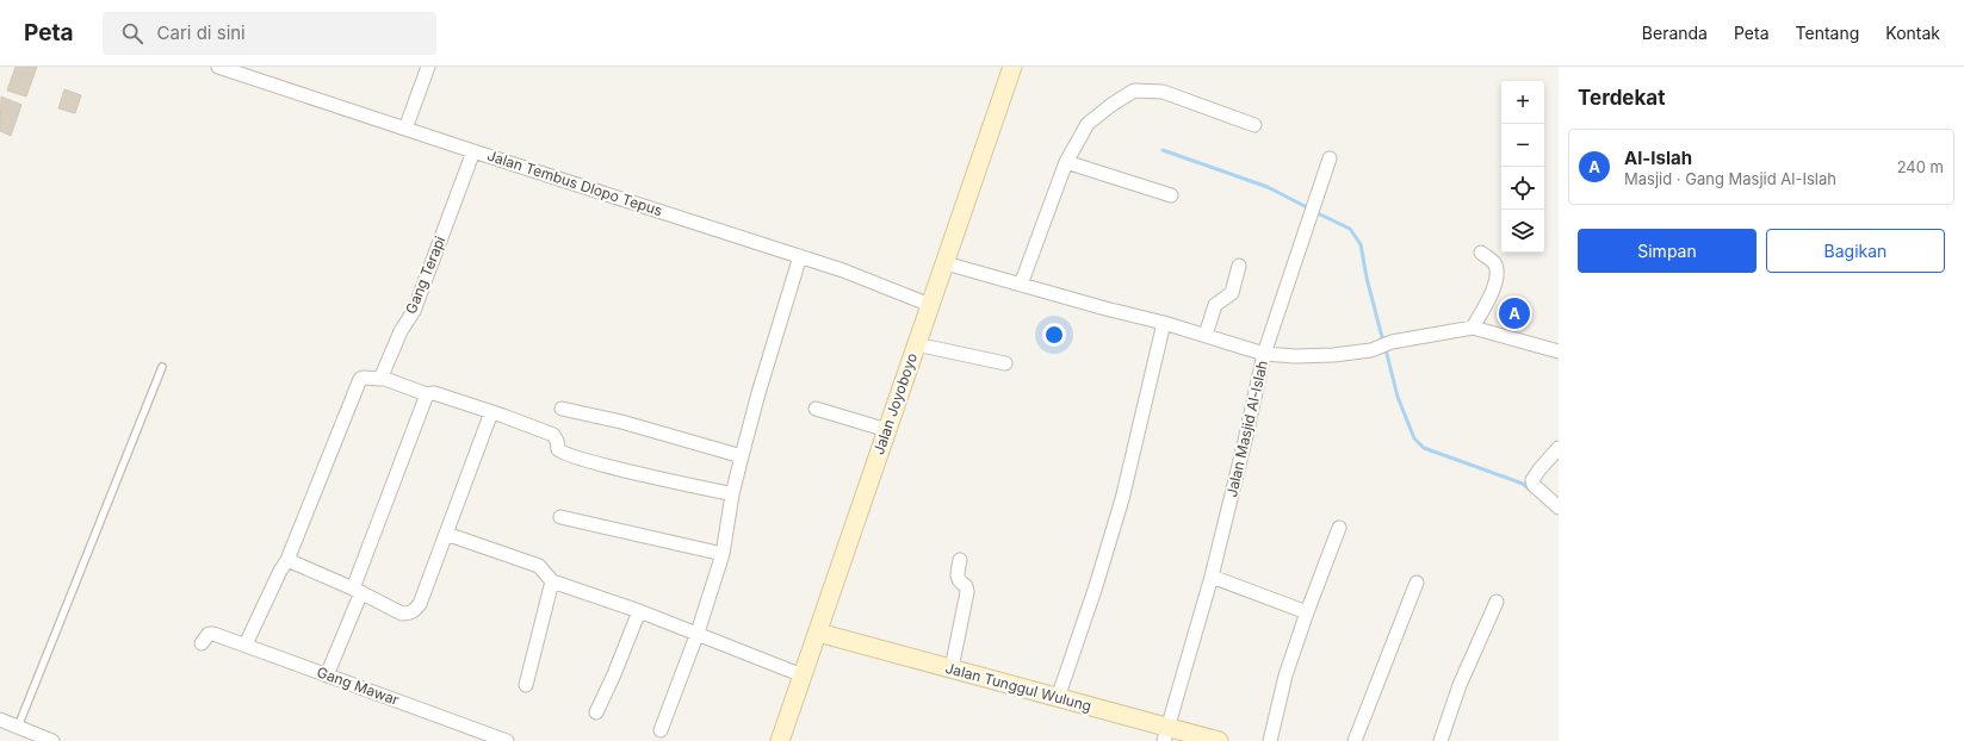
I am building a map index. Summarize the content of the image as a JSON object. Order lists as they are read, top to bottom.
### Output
{
  "streets": {
    "main road": ["Jalan Joyoboyo", "Jalan Tunggul Wulung"],
    "street": [
      "Jalan Tembus Dlopo Tepus",
      "Gang Terapi",
      "Jalan Masjid Al-Islah",
      "Gang Mawar"
    ]
  },
  "crossings": [
    ["Jalan Tembus Dlopo Tepus", "Gang Terapi"],
    ["Jalan Tembus Dlopo Tepus", "Jalan Joyoboyo"],
    ["Jalan Joyoboyo", "Jalan Masjid Al-Islah"],
    ["Jalan Joyoboyo", "Jalan Tunggul Wulung"],
    ["Jalan Masjid Al-Islah", "Jalan Tunggul Wulung"]
  ],
  "page": {
    "header": "Peta",
    "search": "Cari di sini",
    "nav": [
      "Beranda",
      "Peta",
      "Tentang",
      "Kontak"
    ],
    "heading": "Terdekat",
    "map_buttons": ["+", "−"],
    "list": [
      {
        "mark": "A",
        "name": "Al-Islah",
        "note": "Masjid · Gang Masjid Al-Islah",
        "value": "240 m"
      }
    ],
    "buttons": ["Simpan", "Bagikan"],
    "pins": "A"
  }
}
